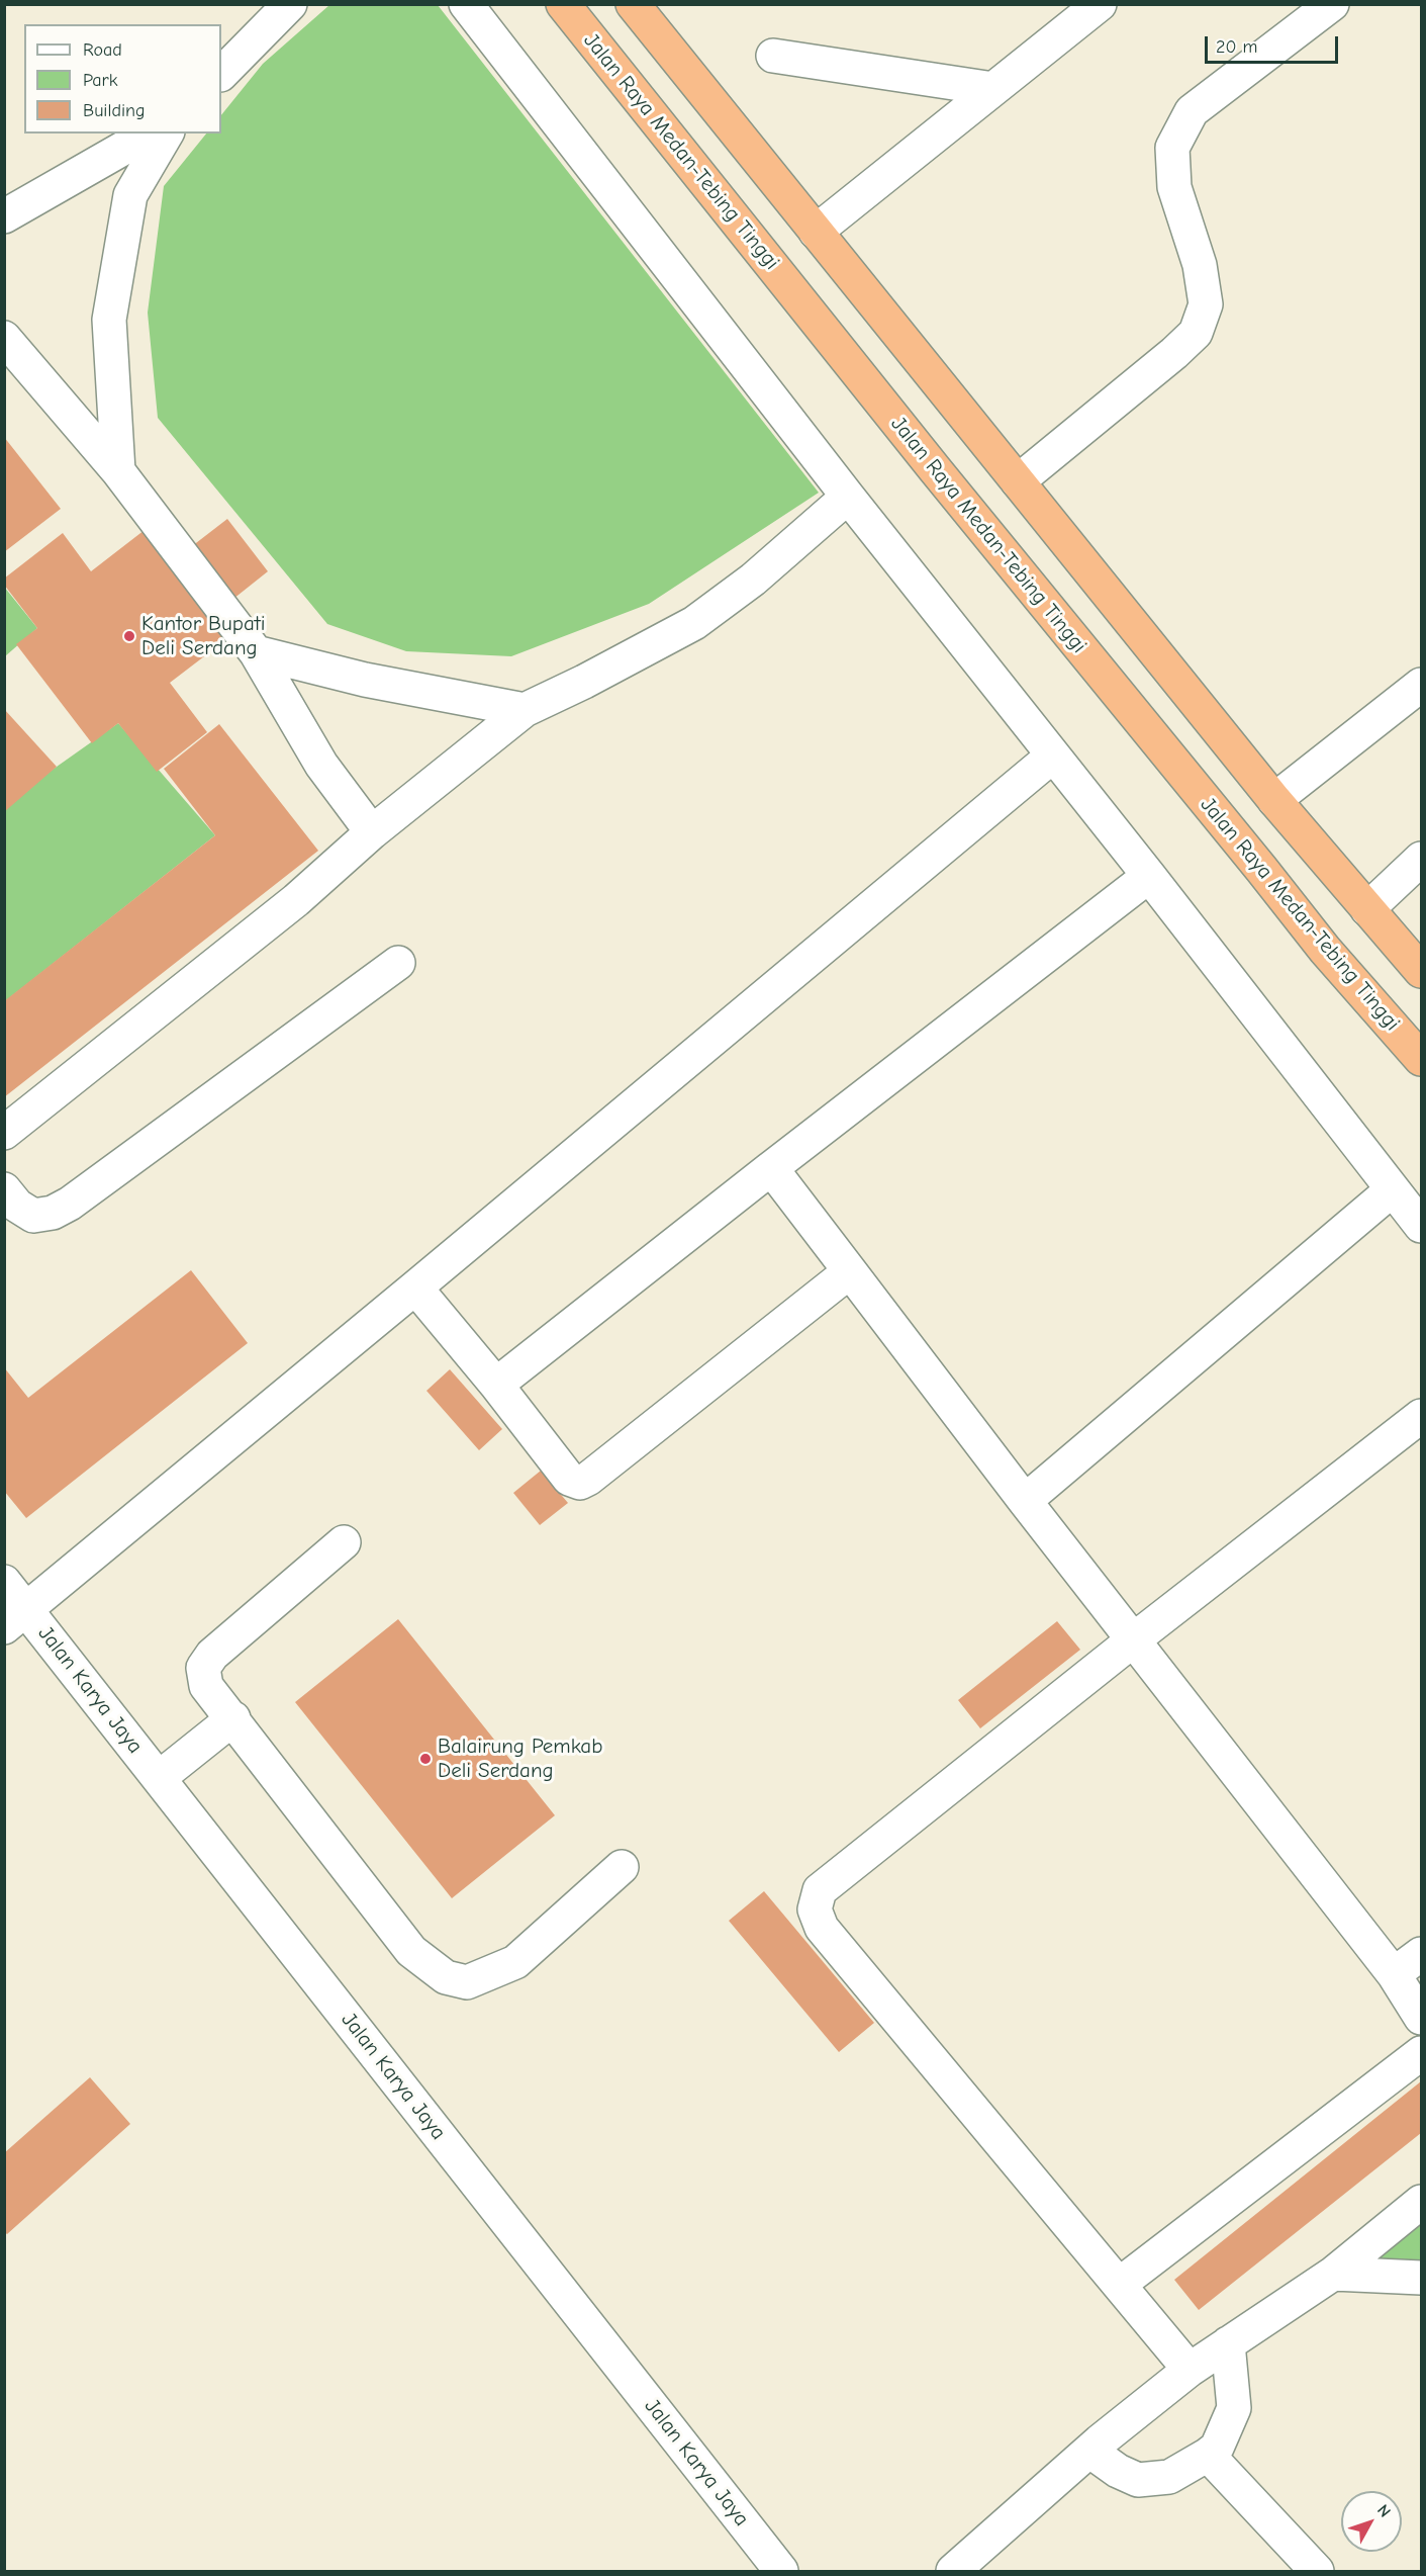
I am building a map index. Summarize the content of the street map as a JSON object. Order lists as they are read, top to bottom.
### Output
{
  "streets": {
    "highway": ["Jalan Raya Medan-Tebing Tinggi"],
    "street": ["Jalan Karya Jaya"]
  },
  "places": ["Kantor Bupati Deli Serdang", "Balairung Pemkab Deli Serdang"],
  "legend": ["Road", "Park", "Building"],
  "scale_bar": "20 m",
  "north": "top right"
}
